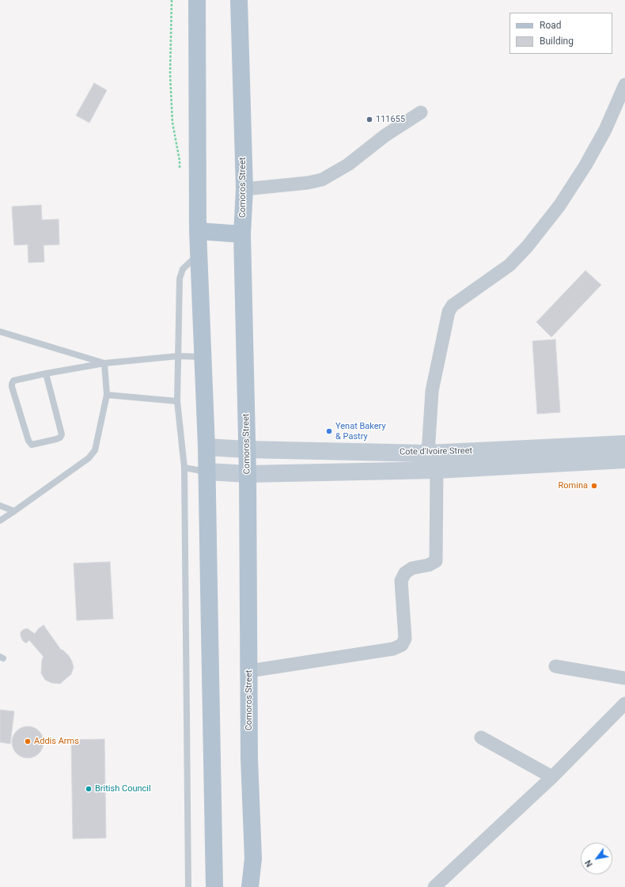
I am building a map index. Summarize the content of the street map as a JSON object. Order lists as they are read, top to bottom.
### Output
{
  "streets": {
    "main road": ["Comoros Street", "Cote d'Ivoire Street"]
  },
  "crossings": [
    ["Comoros Street", "Cote d'Ivoire Street"]
  ],
  "places": [
    "111655",
    "Yenat Bakery & Pastry",
    "Romina",
    "Addis Arms",
    "British Council"
  ],
  "legend": ["Road", "Building"],
  "north": "bottom left"
}
